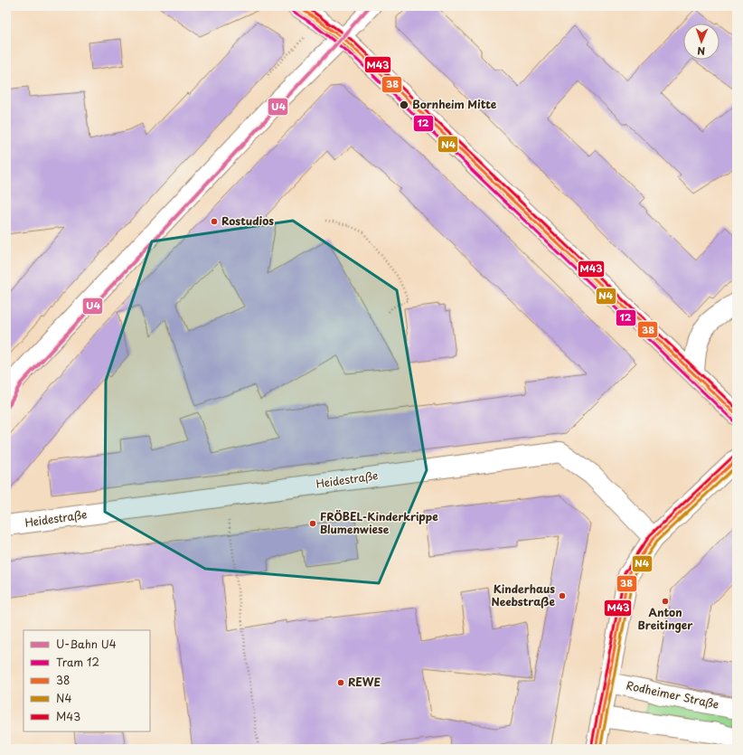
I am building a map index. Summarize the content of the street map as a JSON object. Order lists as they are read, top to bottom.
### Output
{
  "streets": {
    "street": ["Heidestraße", "Rodheimer Straße"]
  },
  "places": [
    "Bornheim Mitte",
    "Rostudios",
    "FRÖBEL-Kinderkrippe Blumenwiese",
    "Kinderhaus Neebstraße",
    "Anton Breitinger",
    "REWE"
  ],
  "lines": [
    "metro line U4",
    "tram line 12",
    "transit line 38",
    "transit line M43",
    "transit line N4"
  ],
  "legend": [
    "U-Bahn U4",
    "Tram 12",
    "38",
    "N4",
    "M43"
  ],
  "north": "bottom"
}
